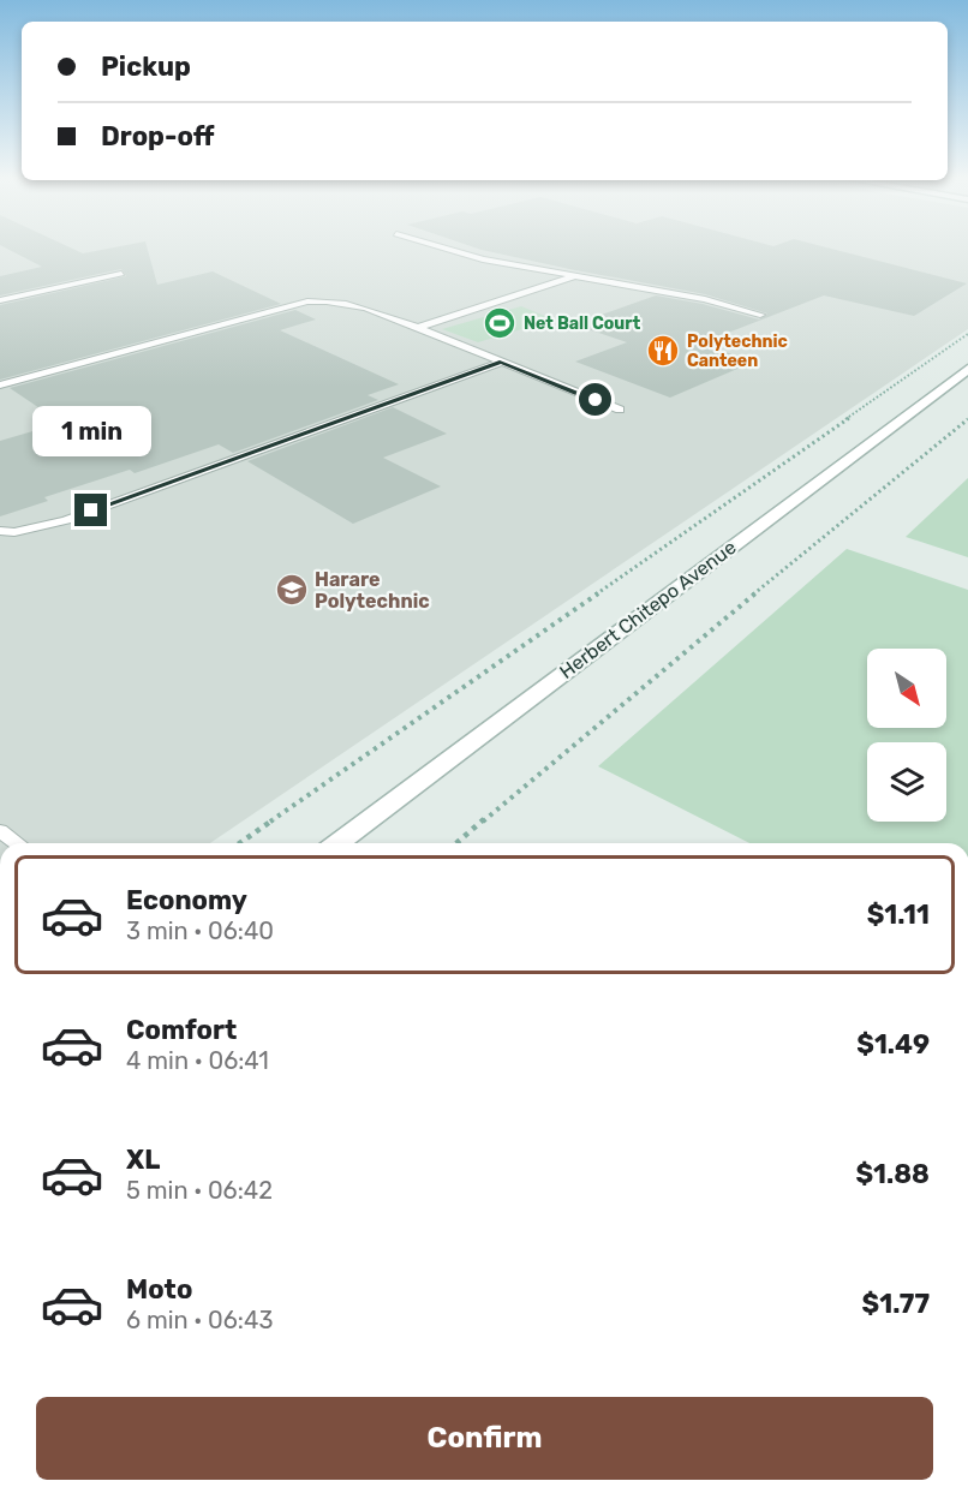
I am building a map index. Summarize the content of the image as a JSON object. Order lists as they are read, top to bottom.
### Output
{
  "streets": {
    "main road": ["Herbert Chitepo Avenue"]
  },
  "places": {
    "sports": ["Net Ball Court"],
    "restaurant": ["Polytechnic Canteen"],
    "school or university": ["Harare Polytechnic"]
  },
  "north": "bottom right",
  "page": {
    "banner": ["Pickup", "Drop-off"],
    "bubble": "1 min",
    "list": [
      {
        "name": "Economy",
        "note": "3 min · 06:40",
        "value": "$1.11"
      },
      {
        "name": "Comfort",
        "note": "4 min · 06:41",
        "value": "$1.49"
      },
      {
        "name": "XL",
        "note": "5 min · 06:42",
        "value": "$1.88"
      },
      {
        "name": "Moto",
        "note": "6 min · 06:43",
        "value": "$1.77"
      }
    ],
    "buttons": "Confirm"
  }
}
